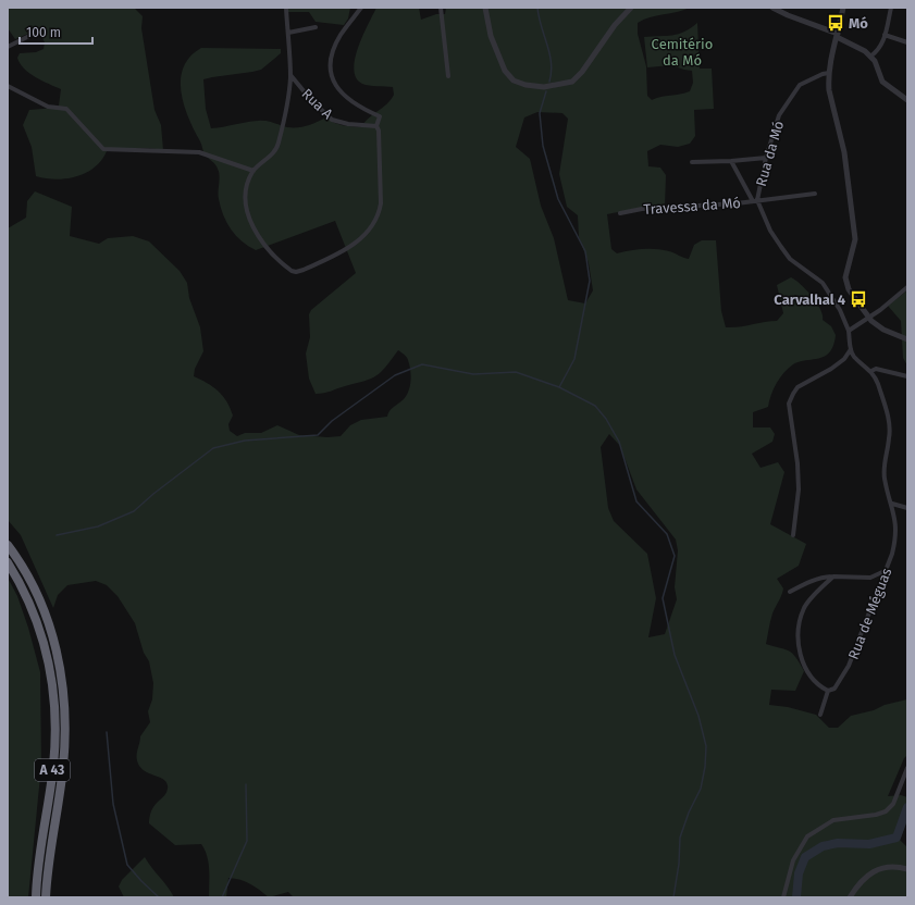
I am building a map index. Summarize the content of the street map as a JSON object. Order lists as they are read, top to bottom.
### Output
{
  "streets": {
    "highway": ["A 43"],
    "street": [
      "Rua A",
      "Rua da Mó",
      "Travessa da Mó",
      "Rua de Méguas"
    ]
  },
  "crossings": [
    ["Rua da Mó", "Travessa da Mó"]
  ],
  "parks": ["Cemitério da Mó"],
  "places": {
    "bus stop": ["Mó", "Carvalhal 4"]
  },
  "scale_bar": "100 m"
}
